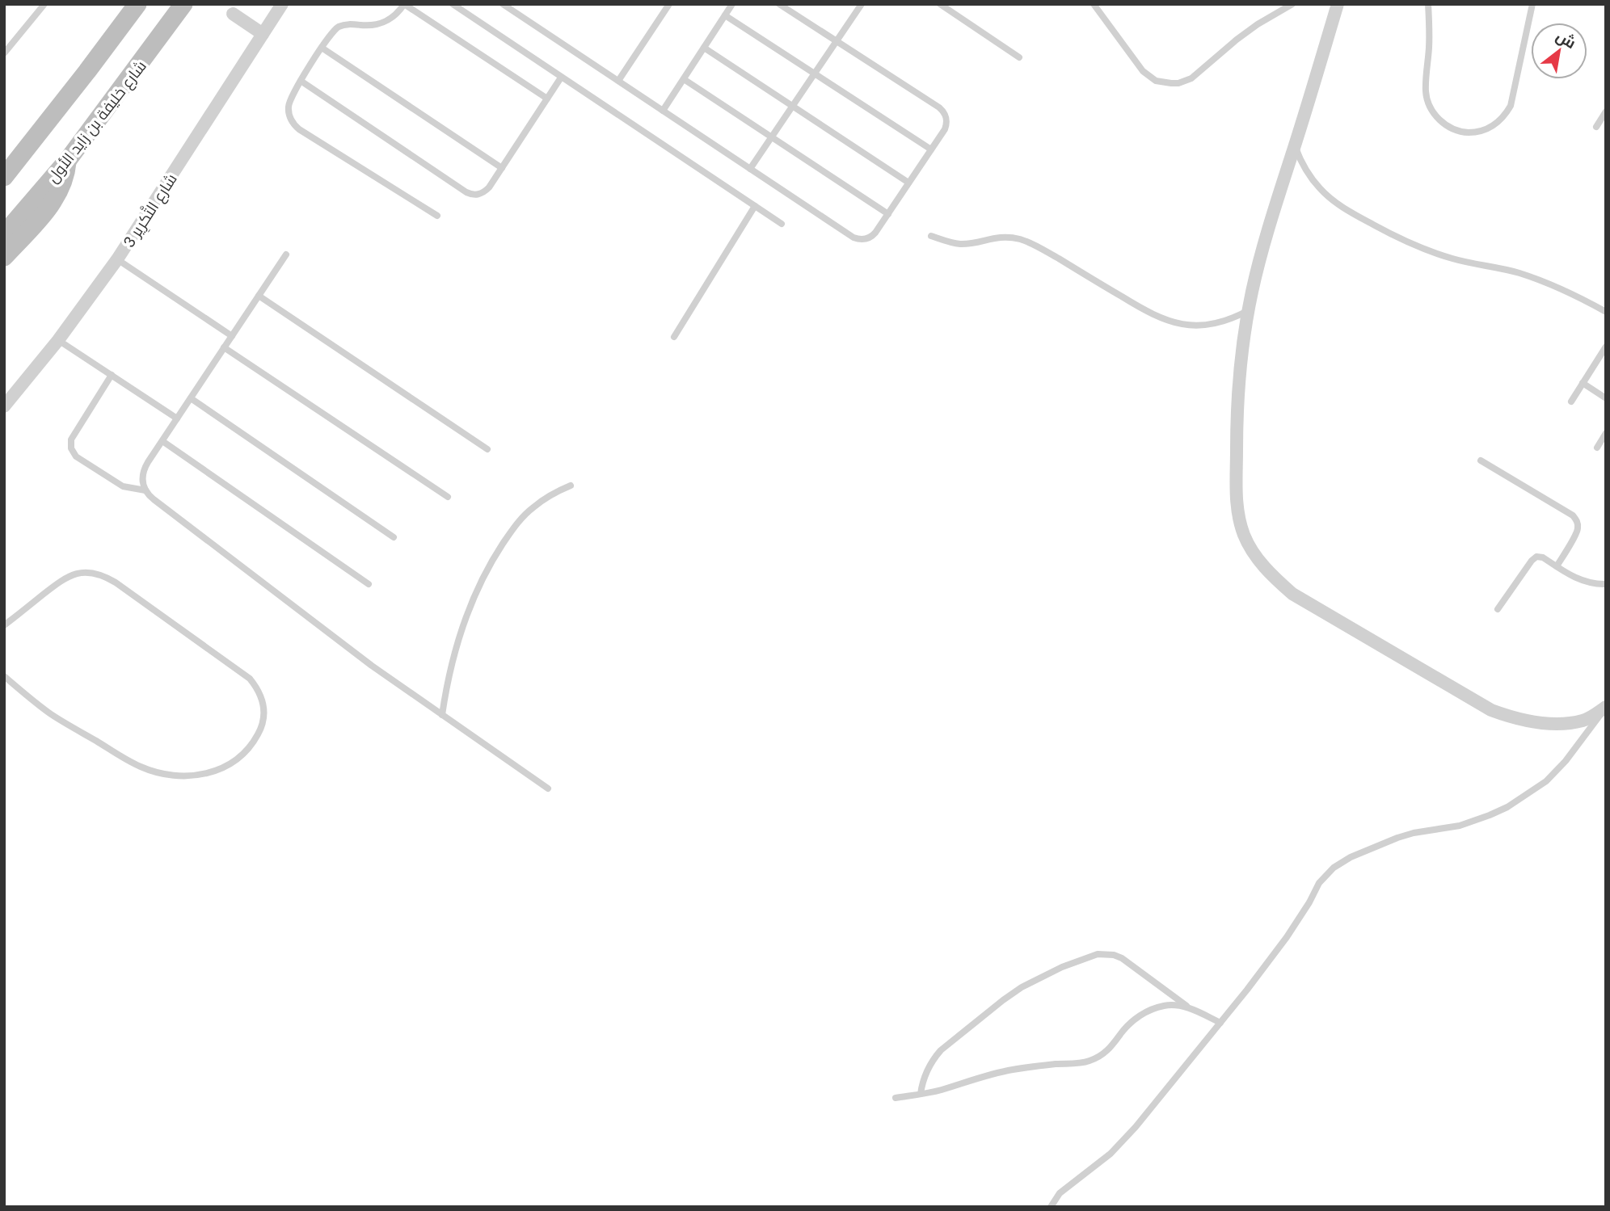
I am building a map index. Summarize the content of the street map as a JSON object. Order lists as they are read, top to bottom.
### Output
{
  "streets": {
    "main road": ["شارع خليفة بن زايد الأول"],
    "street": ["شارع التَّكرِير 3"]
  },
  "north": "top right"
}
